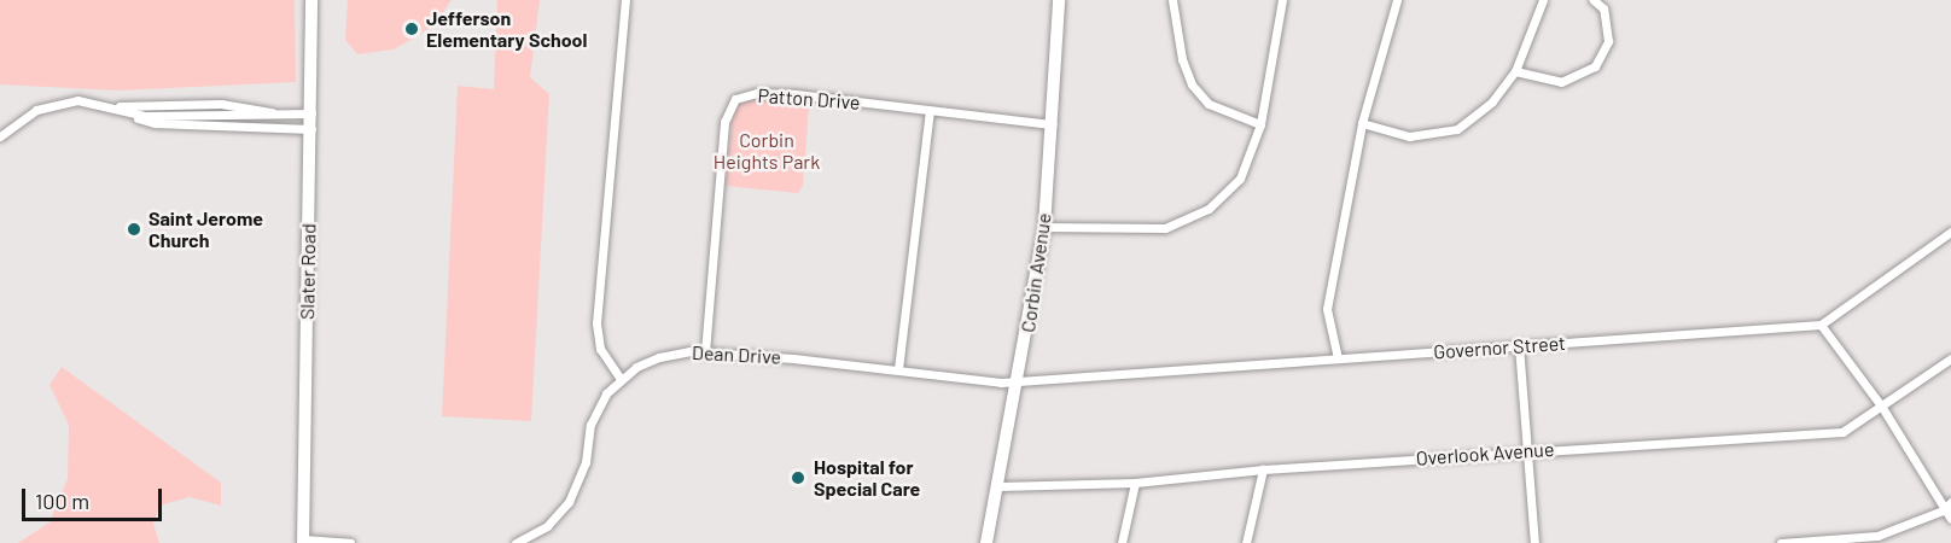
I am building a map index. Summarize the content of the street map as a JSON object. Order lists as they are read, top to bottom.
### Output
{
  "streets": {
    "main road": ["Slater Road", "Corbin Avenue"],
    "street": [
      "Patton Drive",
      "Governor Street",
      "Dean Drive",
      "Overlook Avenue"
    ]
  },
  "crossings": [
    ["Patton Drive", "Corbin Avenue"],
    ["Patton Drive", "Dean Drive"],
    ["Corbin Avenue", "Governor Street"],
    ["Corbin Avenue", "Dean Drive"],
    ["Corbin Avenue", "Overlook Avenue"],
    ["Governor Street", "Dean Drive"]
  ],
  "parks": ["Corbin Heights Park"],
  "places": ["Jefferson Elementary School", "Saint Jerome Church", "Hospital for Special Care"],
  "scale_bar": "100 m"
}
